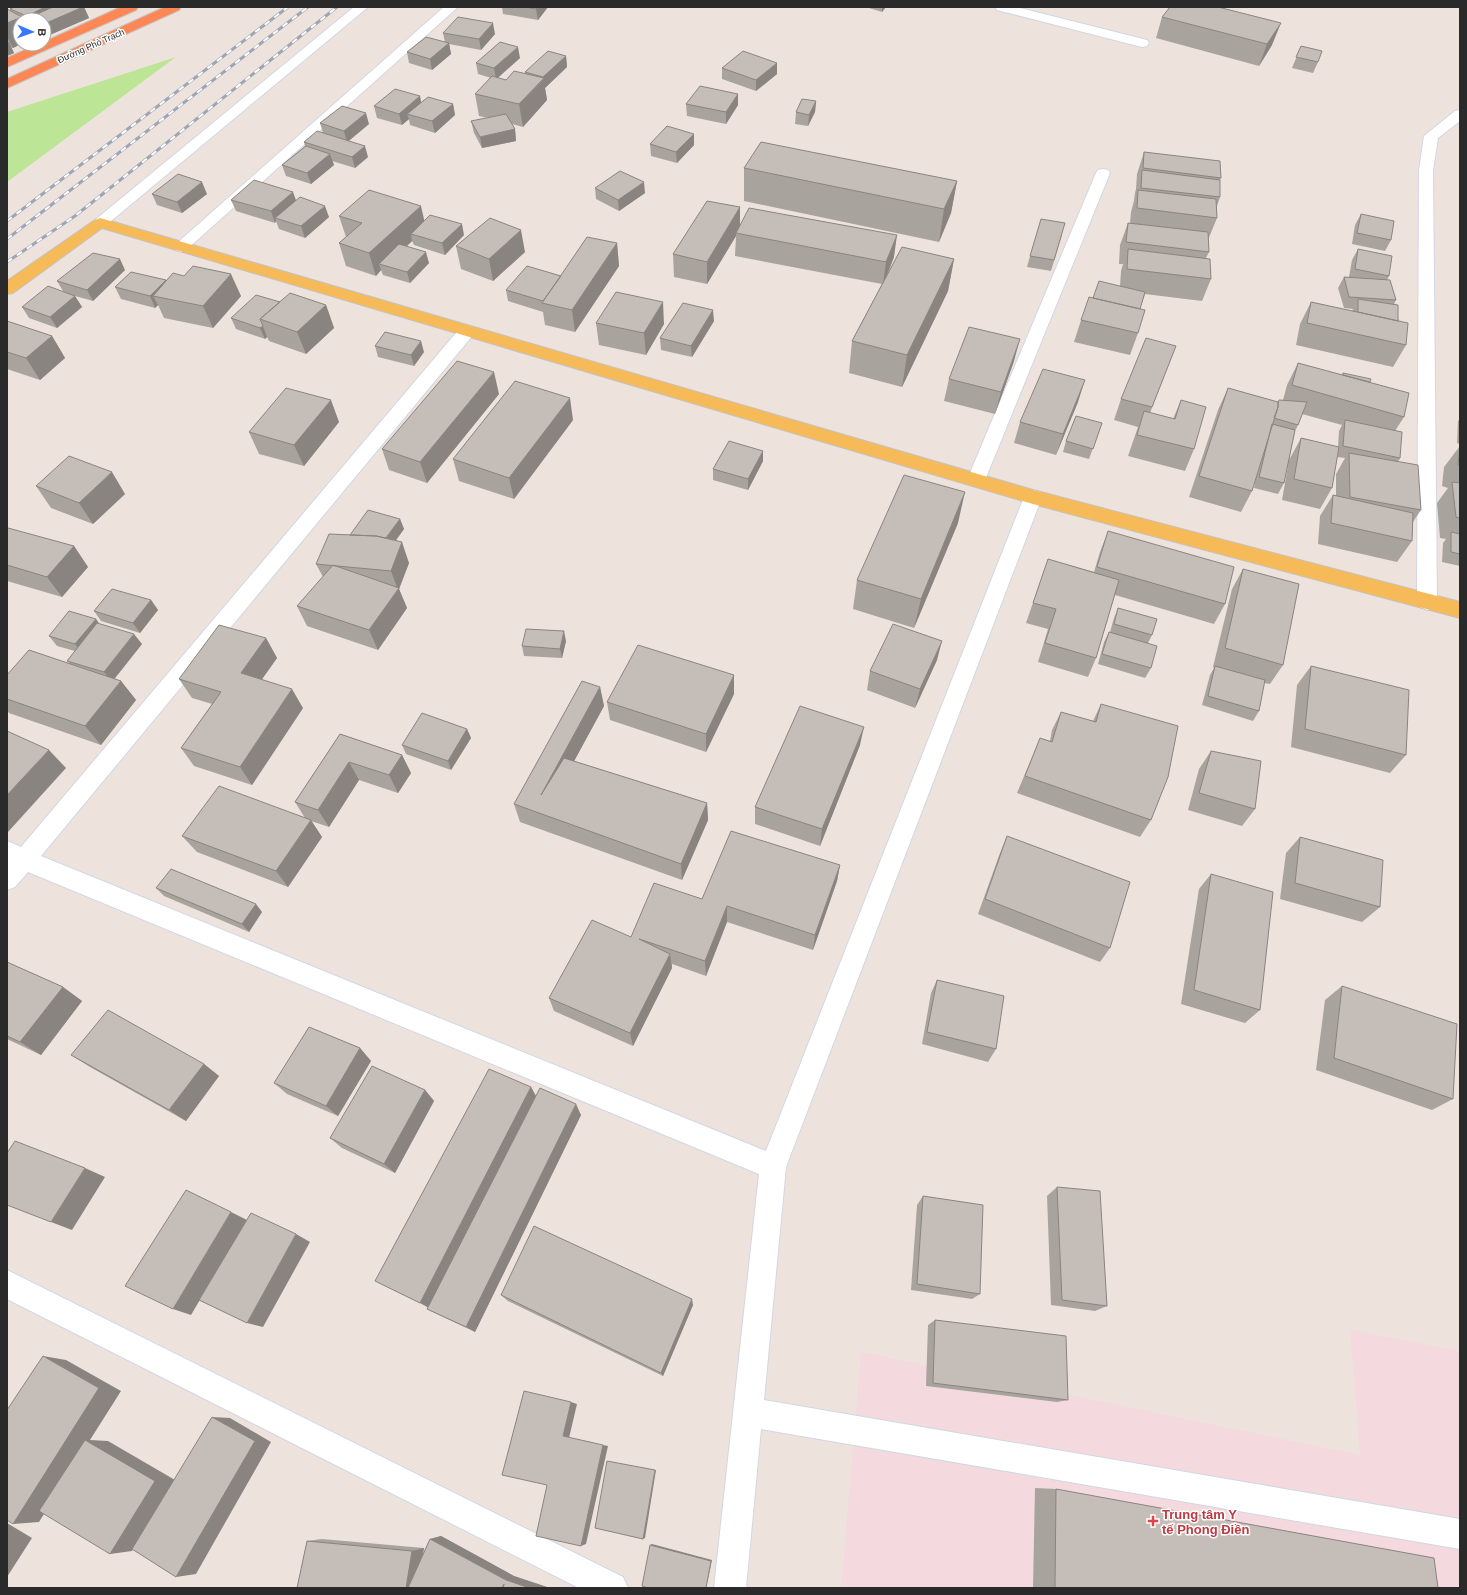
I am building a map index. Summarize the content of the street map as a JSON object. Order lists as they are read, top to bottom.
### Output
{
  "streets": {
    "highway": ["Đường Phò Trạch"]
  },
  "places": {
    "health": ["Trung tâm Y tế Phong Điền"]
  },
  "north": "right"
}
